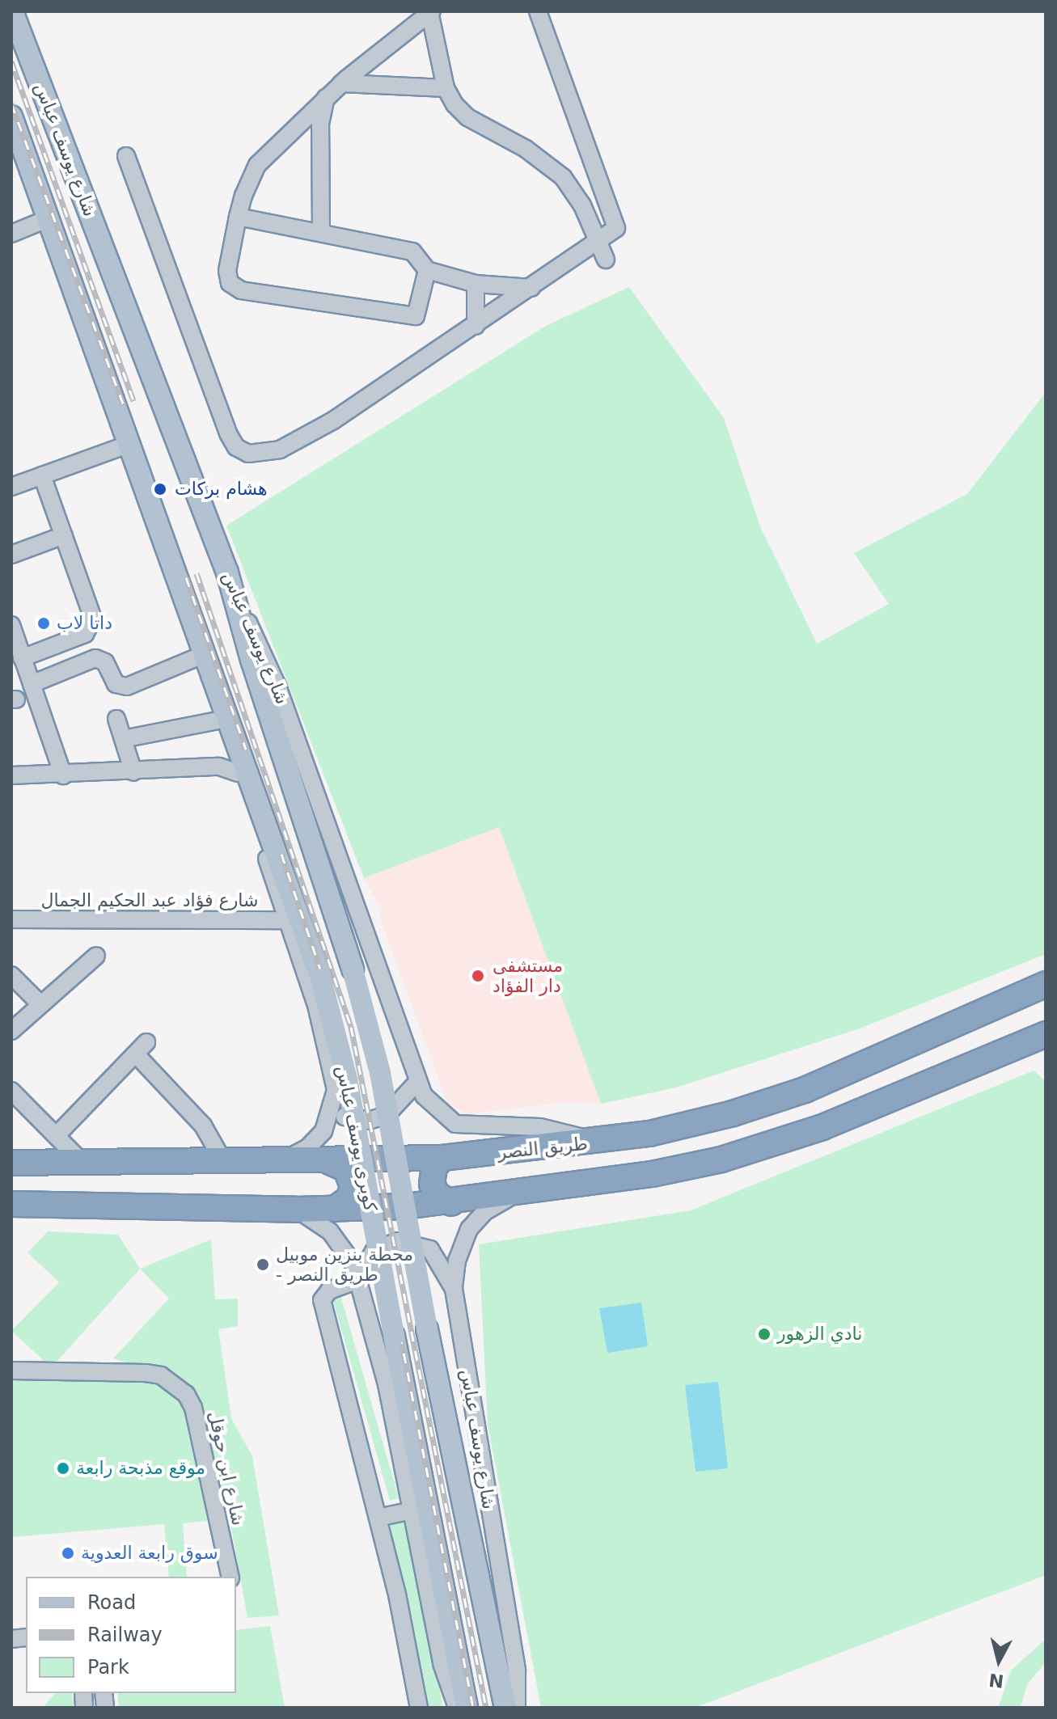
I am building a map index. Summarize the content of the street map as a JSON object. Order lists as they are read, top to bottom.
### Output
{
  "streets": {
    "highway": ["طريق النصر"],
    "main road": ["شارع يوسف عباس", "كوبرى يوسف عباس"],
    "street": ["شارع فؤاد عبد الحكيم الجمال", "شارع ابن حوقل"]
  },
  "crossings": [
    ["شارع يوسف عباس", "كوبرى يوسف عباس"],
    ["شارع يوسف عباس", "طريق النصر"]
  ],
  "places": [
    "هشام بركات",
    "داتا لاب",
    "مستشفى دار الفؤاد",
    "محطة بنزين موبيل - طريق النصر",
    "نادي الزهور",
    "موقع مذبحة رابعة",
    "سوق رابعة العدوية"
  ],
  "legend": ["Road", "Railway", "Park"],
  "north": "bottom"
}
